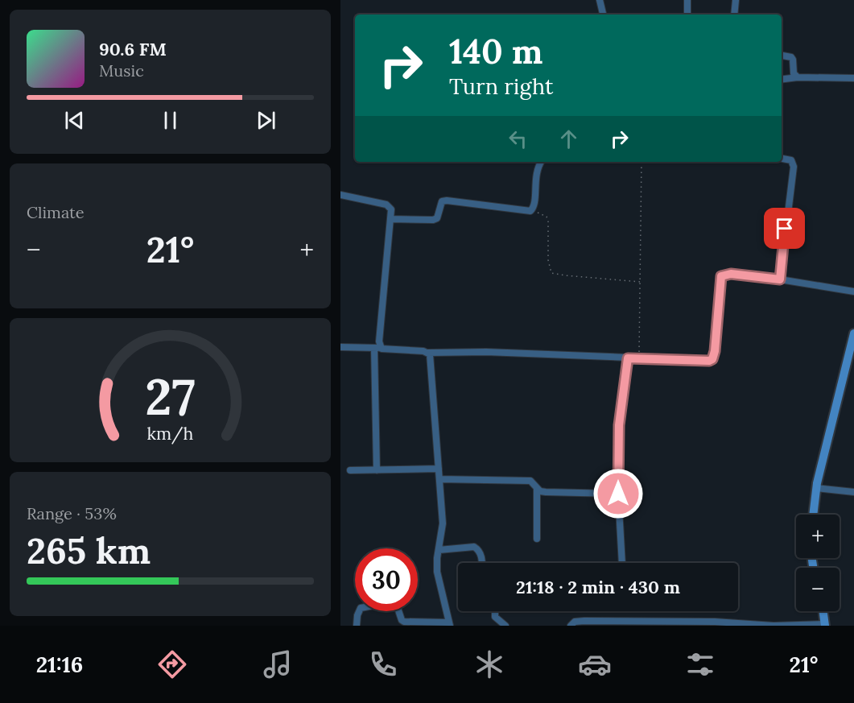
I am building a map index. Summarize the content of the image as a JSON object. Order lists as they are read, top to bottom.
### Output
{
  "page": {
    "turn": ["140 m", "Turn right"],
    "song": ["90.6 FM", "Music"],
    "tile": [
      "Climate",
      ["Range · 53%", "265 km"]
    ],
    "heat": ["−", "21°", "+"],
    "map_buttons": ["+", "−"],
    "limit": "30",
    "trip": "21:18 · 2 min · 430 m",
    "tabs": ["21:16", "21°"],
    "gauge": ["27", "km/h"]
  }
}
